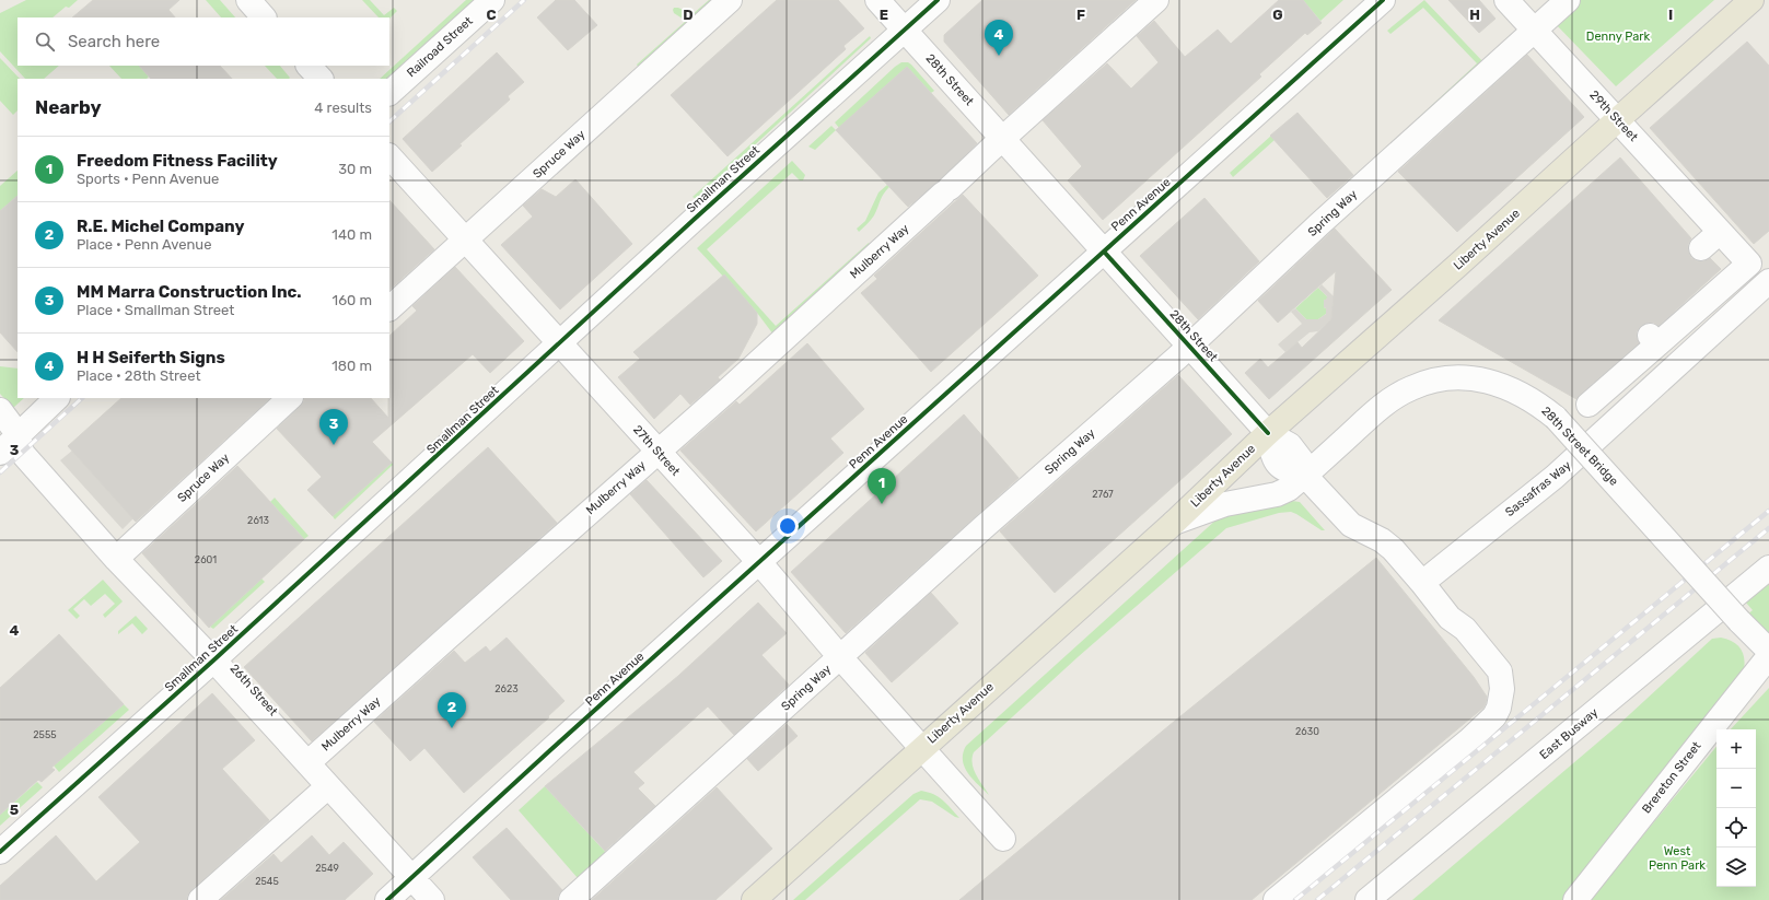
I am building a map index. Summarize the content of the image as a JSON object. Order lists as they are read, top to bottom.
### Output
{
  "streets": {
    "main road": ["Liberty Avenue"],
    "street": [
      "Railroad Street",
      "28th Street",
      "29th Street",
      "Spruce Way",
      "Smallman Street",
      "Penn Avenue",
      "Spring Way",
      "Mulberry Way",
      "28th Street Bridge",
      "27th Street",
      "Sassafras Way",
      "26th Street",
      "East Busway",
      "Brereton Street"
    ]
  },
  "crossings": [
    ["28th Street", "Smallman Street"],
    ["28th Street", "Penn Avenue"],
    ["28th Street", "Spring Way"],
    ["28th Street", "Liberty Avenue"],
    ["28th Street", "Mulberry Way"],
    ["28th Street", "28th Street Bridge"],
    ["29th Street", "Spring Way"],
    ["29th Street", "Liberty Avenue"],
    ["Spruce Way", "27th Street"],
    ["Spruce Way", "26th Street"],
    ["Smallman Street", "27th Street"],
    ["Smallman Street", "26th Street"],
    ["Penn Avenue", "27th Street"],
    ["Penn Avenue", "26th Street"],
    ["Spring Way", "27th Street"],
    ["Liberty Avenue", "28th Street Bridge"],
    ["Liberty Avenue", "27th Street"],
    ["Mulberry Way", "27th Street"],
    ["Mulberry Way", "26th Street"]
  ],
  "parks": ["Denny Park", "West Penn Park"],
  "house_numbers": [
    "2767",
    "2613",
    "2601",
    "2623",
    "2630",
    "2555",
    "2549",
    "2545"
  ],
  "page": {
    "search": "Search here",
    "pins": [
      "4",
      "3",
      "1",
      "2"
    ],
    "heading": ["Nearby", "4 results"],
    "list": [
      {
        "mark": "1",
        "name": "Freedom Fitness Facility",
        "note": "Sports · Penn Avenue",
        "value": "30 m"
      },
      {
        "mark": "2",
        "name": "R.E. Michel Company",
        "note": "Place · Penn Avenue",
        "value": "140 m"
      },
      {
        "mark": "3",
        "name": "MM Marra Construction Inc.",
        "note": "Place · Smallman Street",
        "value": "160 m"
      },
      {
        "mark": "4",
        "name": "H H Seiferth Signs",
        "note": "Place · 28th Street",
        "value": "180 m"
      }
    ],
    "map_buttons": ["+", "−"]
  },
  "grid": {
    "columns": [
      "C",
      "D",
      "E",
      "F",
      "G",
      "H",
      "I"
    ],
    "rows": ["3", "4", "5"]
  }
}
